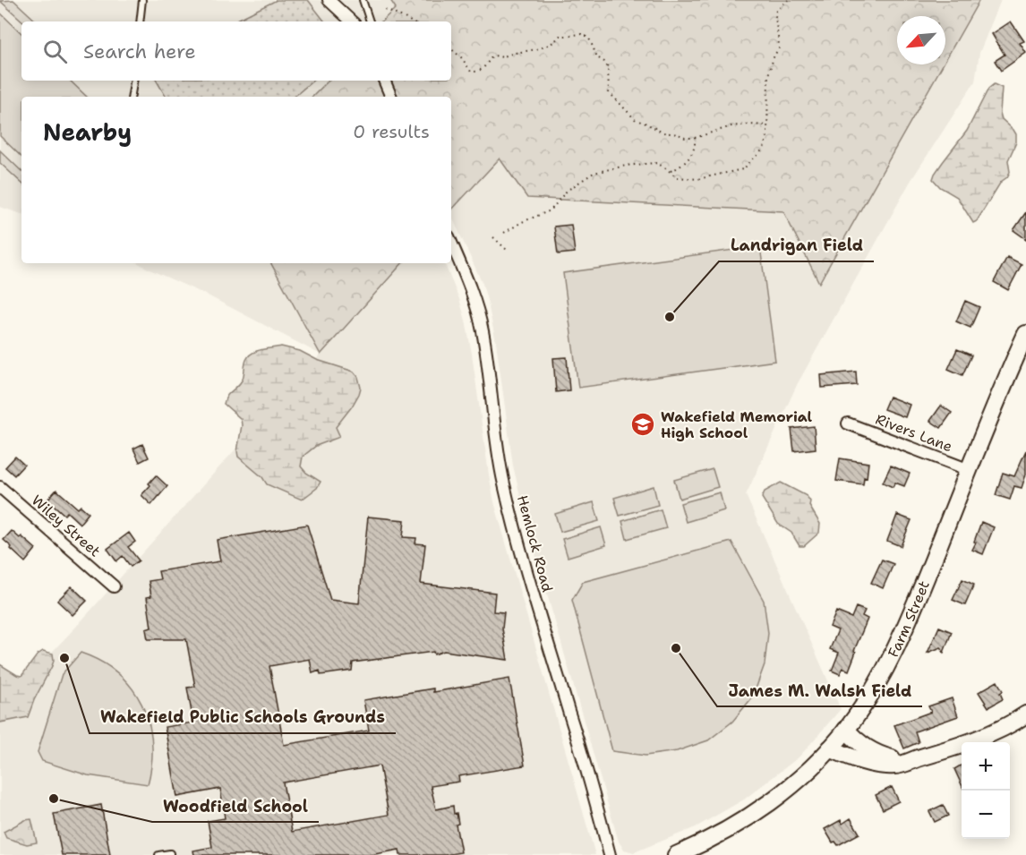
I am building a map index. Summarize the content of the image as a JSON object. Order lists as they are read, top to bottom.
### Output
{
  "streets": {
    "main road": ["Farm Street"],
    "street": ["Rivers Lane", "Wiley Street", "Hemlock Road"]
  },
  "crossings": [
    ["Rivers Lane", "Farm Street"]
  ],
  "places": {
    "other": [
      "Landrigan Field",
      "James M. Walsh Field",
      "Wakefield Public Schools Grounds",
      "Woodfield School"
    ],
    "school or university": ["Wakefield Memorial High School"]
  },
  "north": "bottom left",
  "page": {
    "search": "Search here",
    "heading": ["Nearby", "0 results"],
    "map_buttons": ["+", "−"]
  }
}
